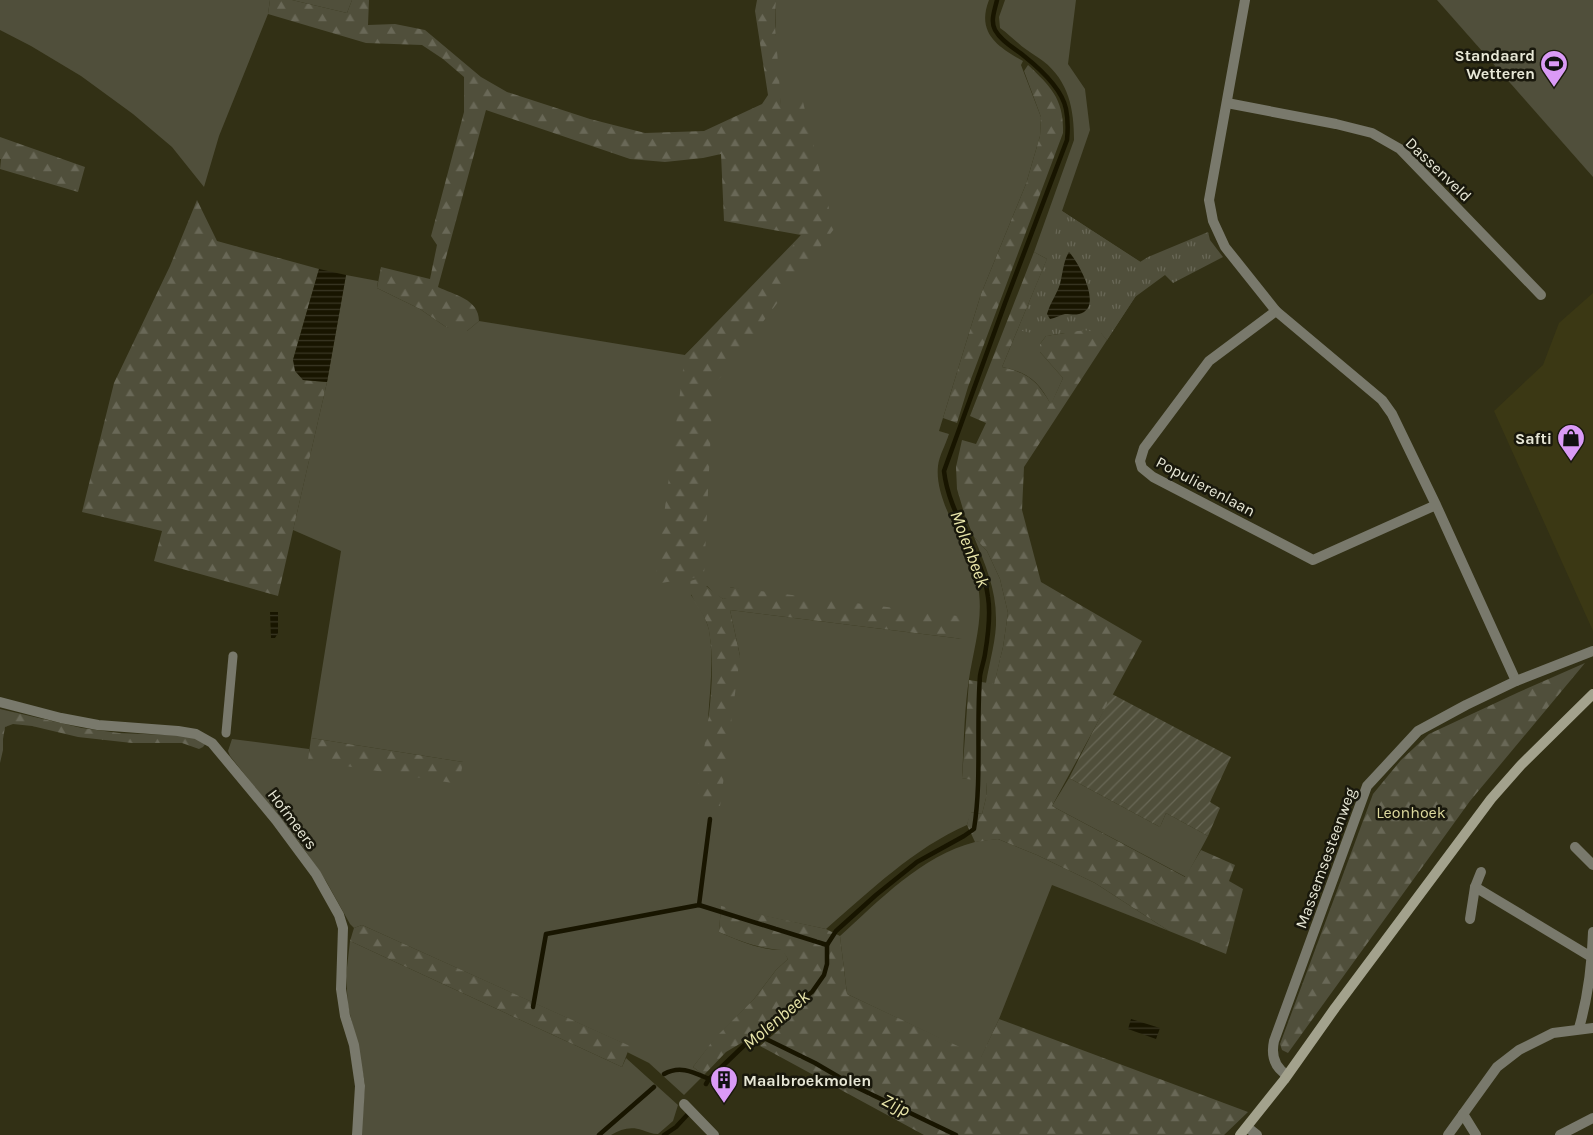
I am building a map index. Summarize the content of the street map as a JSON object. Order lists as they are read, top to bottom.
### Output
{
  "streets": {
    "street": [
      "Dassenveld",
      "Populierenlaan",
      "Hofmeers",
      "Massemsesteenweg"
    ]
  },
  "water": ["Molenbeek", "Zijp"],
  "parks": ["Leonhoek"],
  "places": {
    "sports": ["Standaard Wetteren"],
    "shop": ["Safti"],
    "building": ["Maalbroekmolen"]
  }
}
